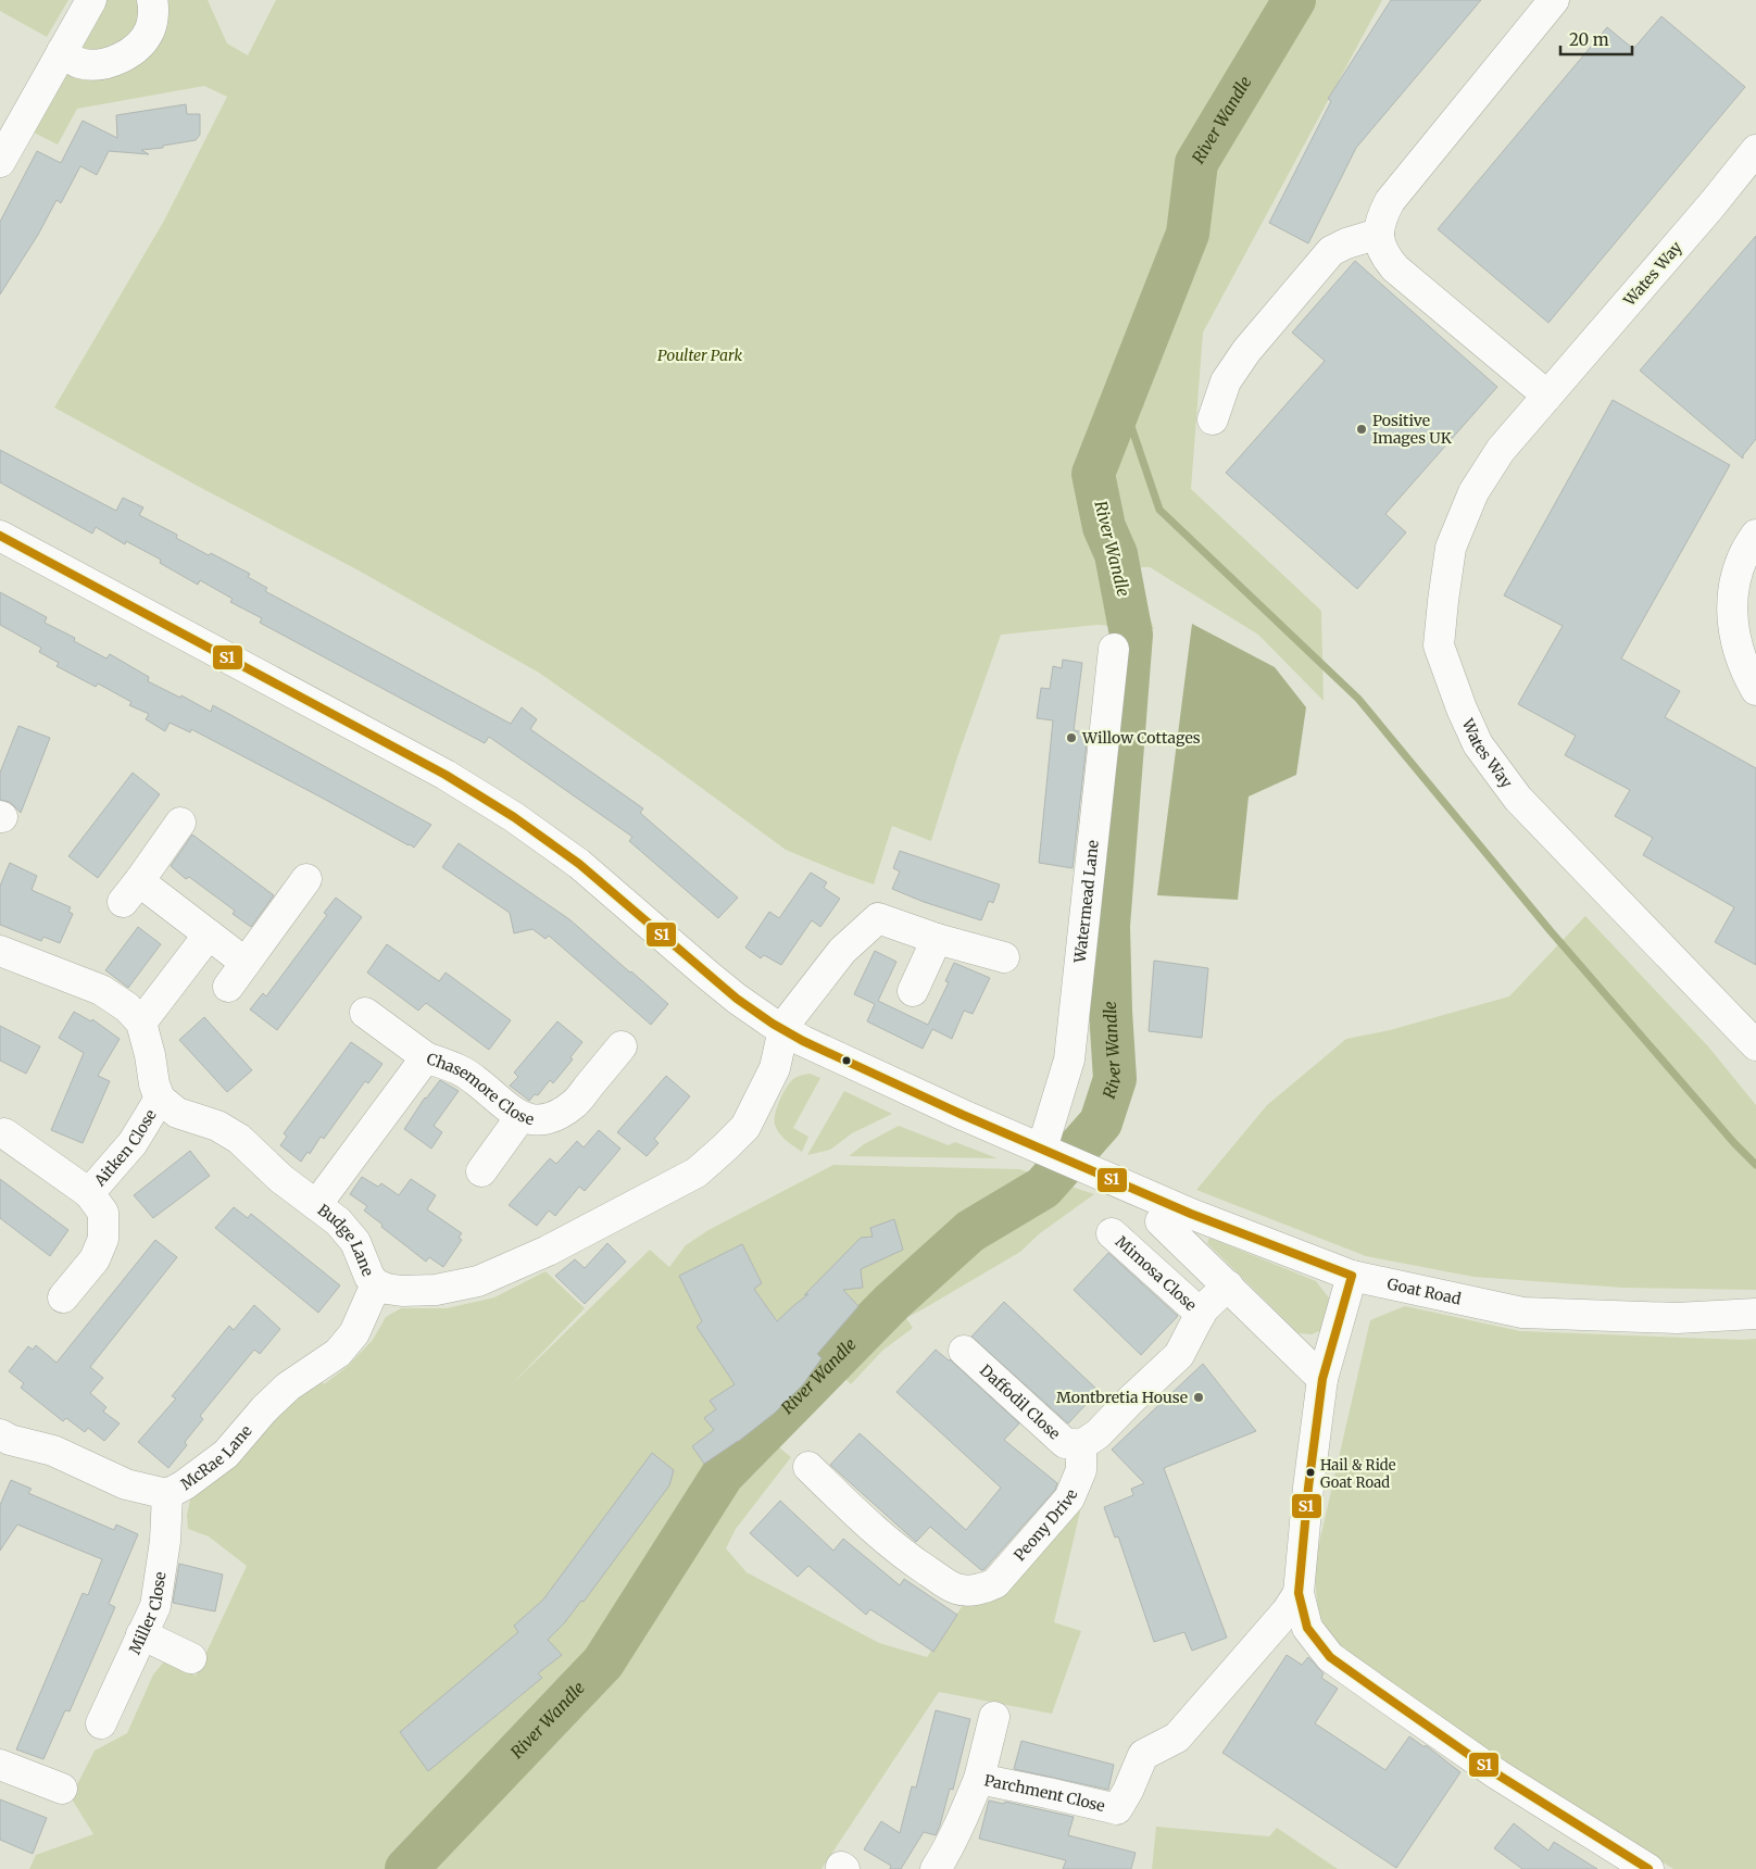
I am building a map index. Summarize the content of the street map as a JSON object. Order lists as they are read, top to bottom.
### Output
{
  "streets": {
    "street": [
      "Wates Way",
      "Watermead Lane",
      "Chasemore Close",
      "Aitken Close",
      "Budge Lane",
      "Mimosa Close",
      "Goat Road",
      "Daffodil Close",
      "McRae Lane",
      "Peony Drive",
      "Miller Close",
      "Parchment Close"
    ]
  },
  "crossings": [
    ["Watermead Lane", "Goat Road"],
    ["Chasemore Close", "Budge Lane"],
    ["Aitken Close", "Budge Lane"],
    ["Budge Lane", "Goat Road"],
    ["Budge Lane", "McRae Lane"],
    ["Daffodil Close", "Peony Drive"],
    ["McRae Lane", "Miller Close"]
  ],
  "water": ["River Wandle"],
  "parks": ["Poulter Park"],
  "places": [
    "Positive Images UK",
    "Willow Cottages",
    "Montbretia House",
    "Hail & Ride Goat Road"
  ],
  "lines": ["transit line S1"],
  "scale_bar": "20 m"
}
